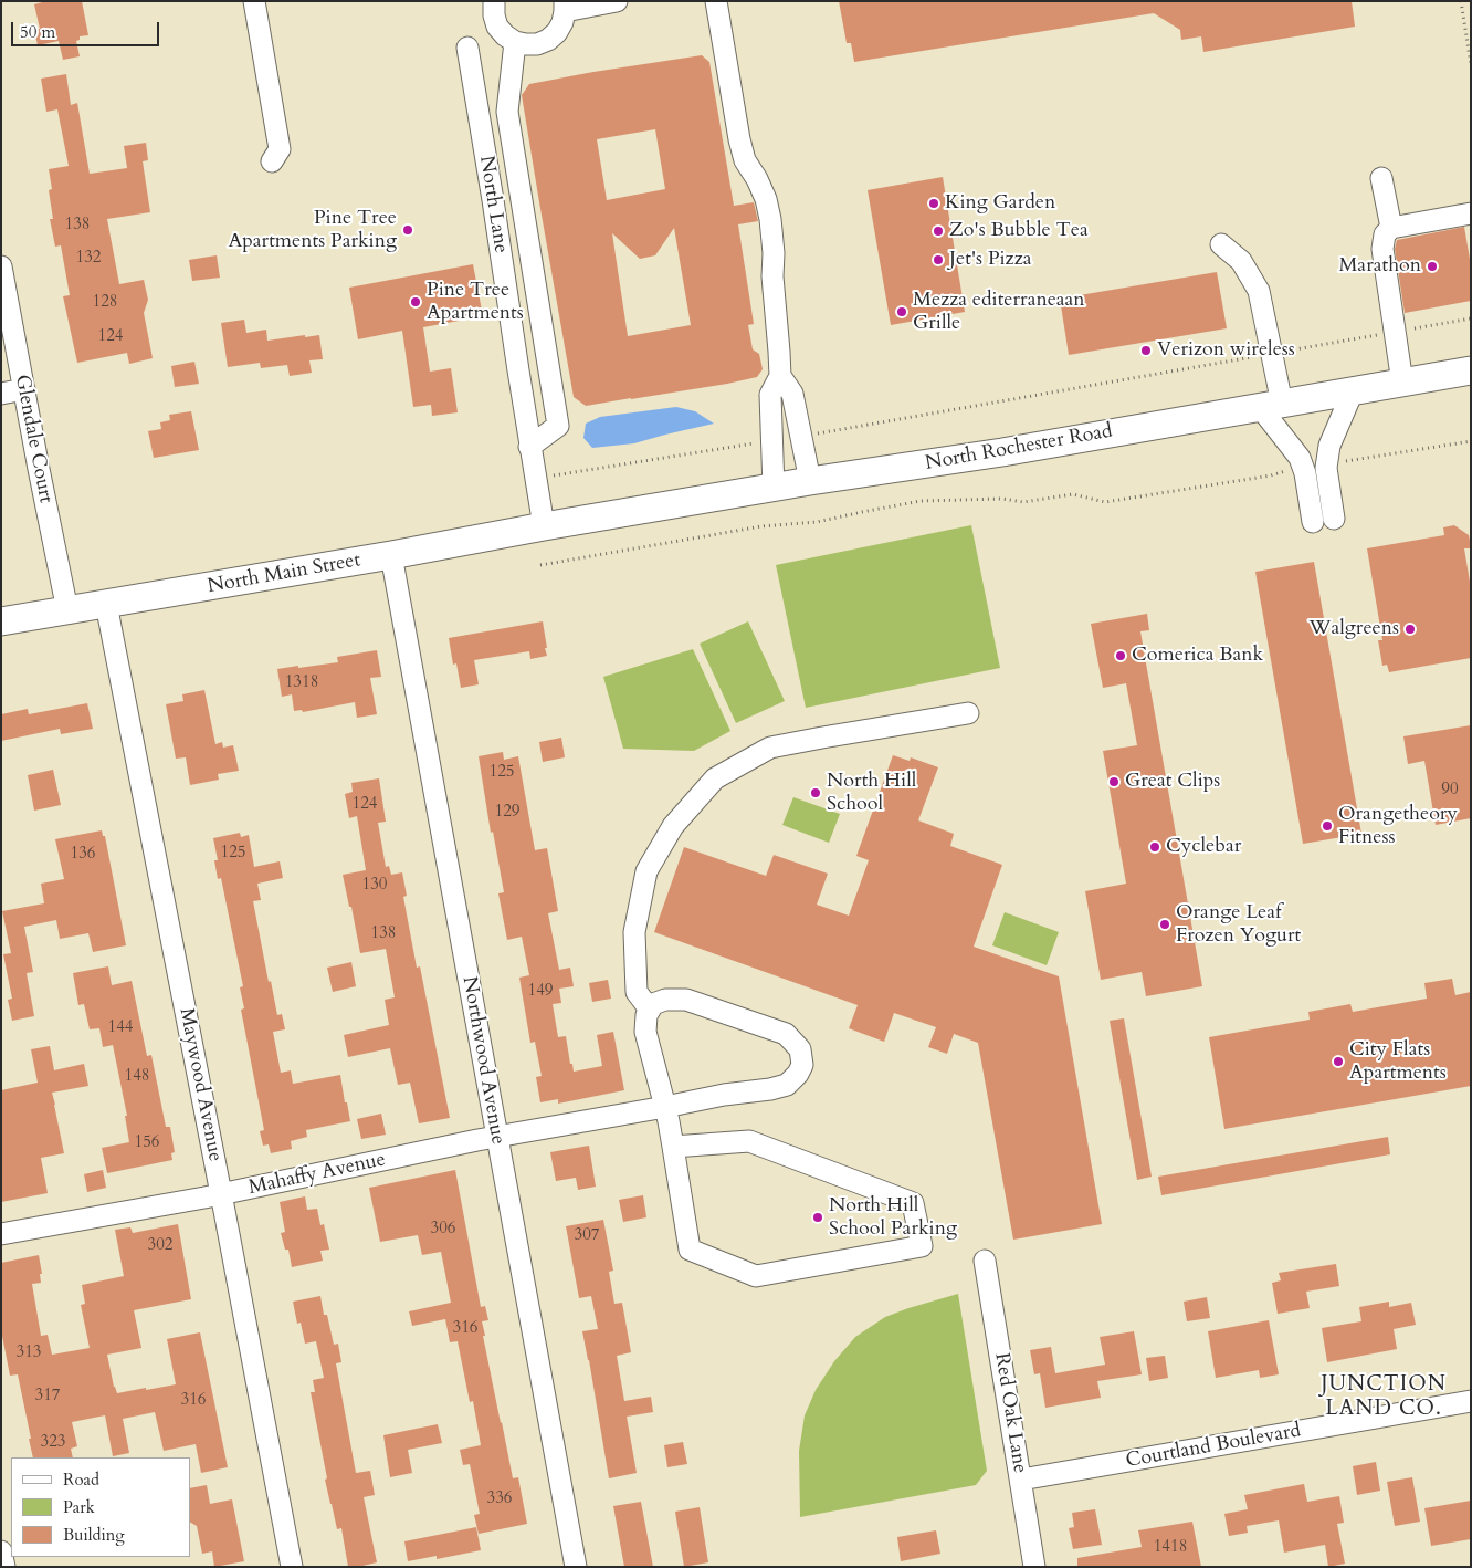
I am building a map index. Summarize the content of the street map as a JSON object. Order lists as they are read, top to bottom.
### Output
{
  "streets": {
    "main road": ["North Rochester Road", "North Main Street"],
    "street": [
      "North Lane",
      "Glendale Court",
      "Northwood Avenue",
      "Maywood Avenue",
      "Mahaffy Avenue",
      "Red Oak Lane",
      "Courtland Boulevard"
    ]
  },
  "crossings": [
    ["North Lane", "North Rochester Road"],
    ["North Lane", "North Main Street"],
    ["Glendale Court", "North Main Street"],
    ["North Rochester Road", "North Main Street"],
    ["North Main Street", "Northwood Avenue"],
    ["North Main Street", "Maywood Avenue"],
    ["Northwood Avenue", "Mahaffy Avenue"],
    ["Maywood Avenue", "Mahaffy Avenue"],
    ["Red Oak Lane", "Courtland Boulevard"]
  ],
  "districts": ["JUNCTION LAND CO."],
  "places": [
    "King Garden",
    "Pine Tree Apartments Parking",
    "Zo's Bubble Tea",
    "Jet's Pizza",
    "Marathon",
    "Pine Tree Apartments",
    "Mezza editerraneaan Grille",
    "Verizon wireless",
    "Walgreens",
    "Comerica Bank",
    "Great Clips",
    "North Hill School",
    "Orangetheory Fitness",
    "Cyclebar",
    "Orange Leaf Frozen Yogurt",
    "City Flats Apartments",
    "North Hill School Parking"
  ],
  "house_numbers": [
    "138",
    "132",
    "128",
    "124",
    "1318",
    "125",
    "90",
    "124",
    "129",
    "125",
    "136",
    "130",
    "138",
    "149",
    "144",
    "148",
    "156",
    "306",
    "307",
    "302",
    "316",
    "313",
    "317",
    "316",
    "323",
    "336",
    "1418"
  ],
  "legend": ["Road", "Park", "Building"],
  "scale_bar": "50 m"
}
